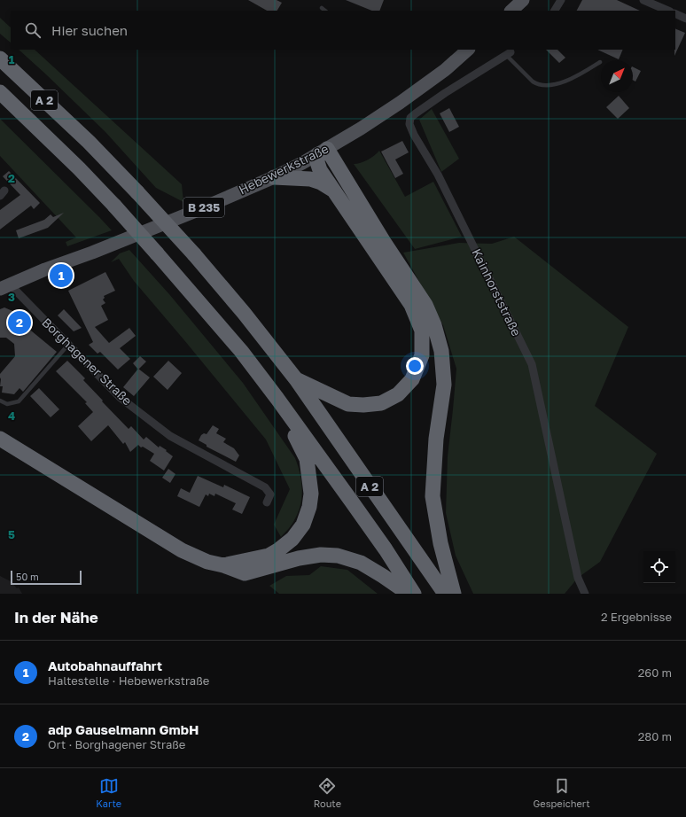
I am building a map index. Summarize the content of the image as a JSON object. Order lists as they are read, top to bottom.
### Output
{
  "streets": {
    "highway": ["A 2"],
    "main road": ["Hebewerkstraße", "B 235"],
    "street": ["Kainhorststraße", "Borghagener Straße"]
  },
  "crossings": [
    ["Hebewerkstraße", "Borghagener Straße"]
  ],
  "scale_bar": "50 m",
  "north": "top right",
  "page": {
    "search": "Hier suchen",
    "pins": ["1", "2"],
    "scale": "50 m",
    "heading": ["In der Nähe", "2 Ergebnisse"],
    "list": [
      {
        "mark": "1",
        "name": "Autobahnauffahrt",
        "note": "Haltestelle · Hebewerkstraße",
        "value": "260 m"
      },
      {
        "mark": "2",
        "name": "adp Gauselmann GmbH",
        "note": "Ort · Borghagener Straße",
        "value": "280 m"
      }
    ],
    "nav": ["Karte", "Route", "Gespeichert"]
  },
  "grid": {
    "rows": [
      "1",
      "2",
      "3",
      "4",
      "5"
    ]
  }
}
